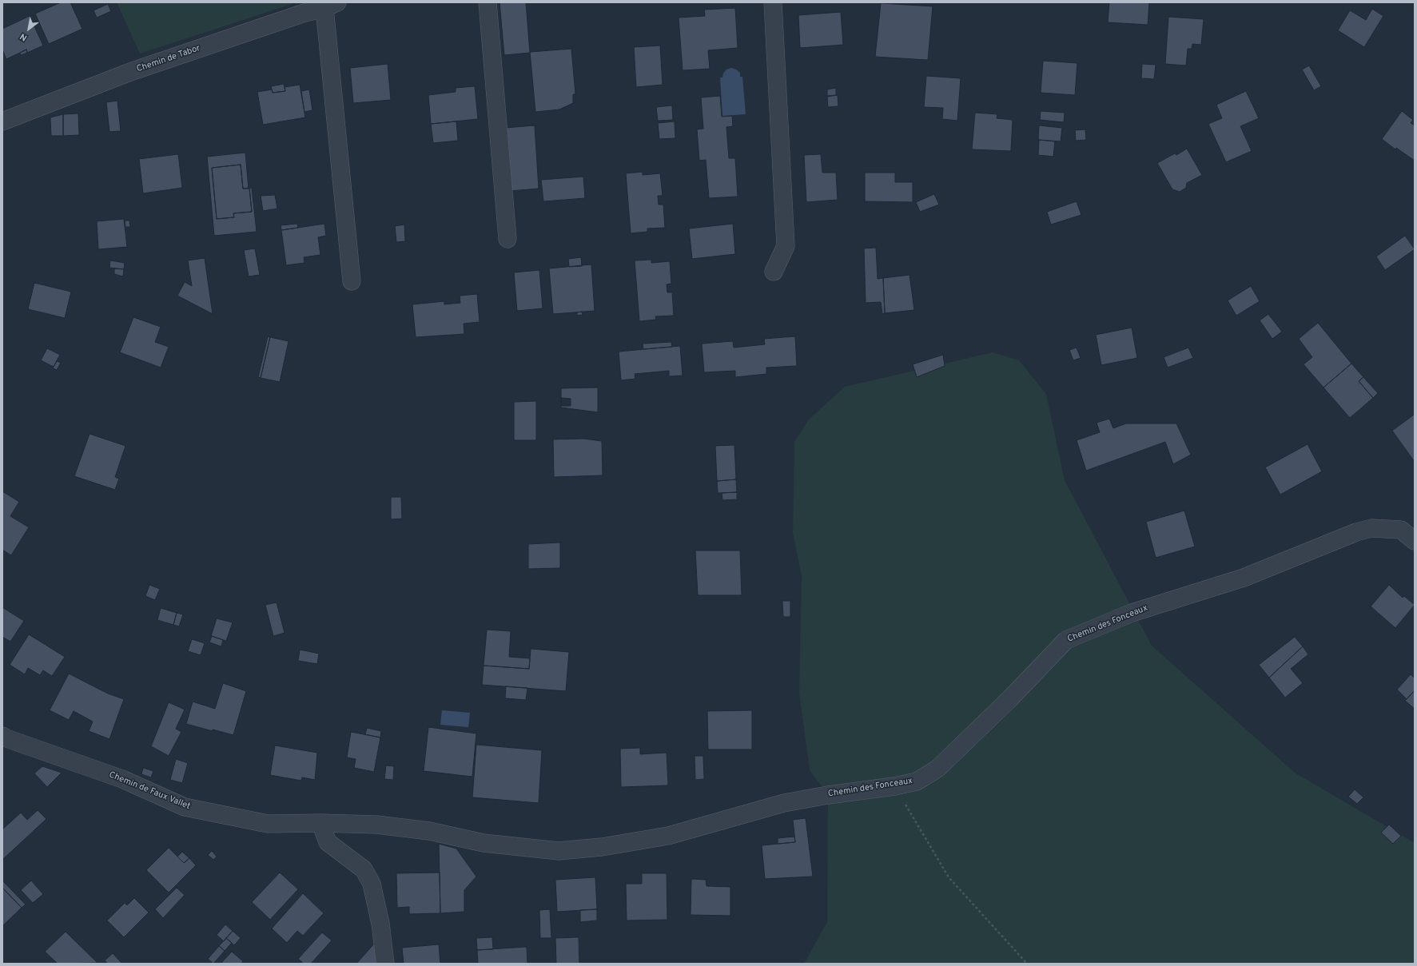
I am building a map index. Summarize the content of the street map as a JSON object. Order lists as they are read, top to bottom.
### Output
{
  "streets": {
    "street": ["Chemin de Tabor", "Chemin des Fonceaux", "Chemin de Faux Vallet"]
  },
  "crossings": [
    ["Chemin des Fonceaux", "Chemin de Faux Vallet"]
  ],
  "north": "bottom left"
}
